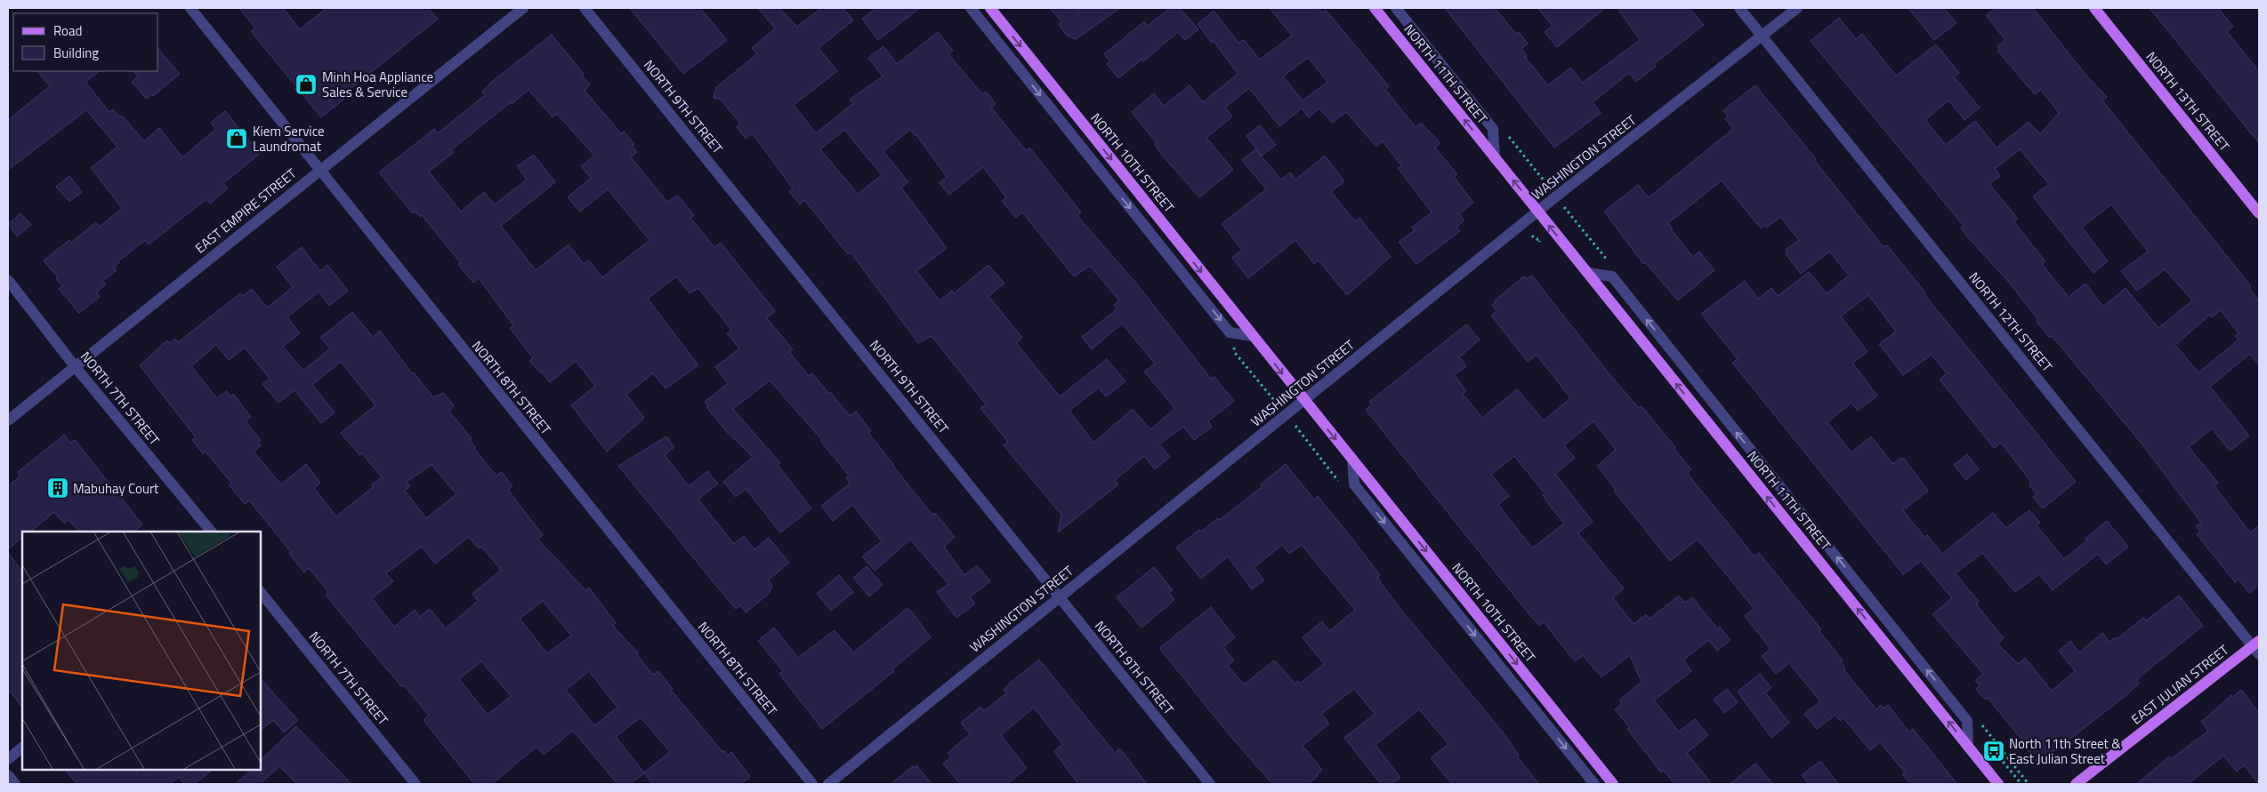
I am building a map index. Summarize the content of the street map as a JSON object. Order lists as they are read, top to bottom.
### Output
{
  "streets": {
    "main road": [
      "NORTH 11TH STREET",
      "NORTH 13TH STREET",
      "NORTH 10TH STREET",
      "EAST JULIAN STREET"
    ],
    "street": [
      "NORTH 9TH STREET",
      "WASHINGTON STREET",
      "EAST EMPIRE STREET",
      "NORTH 12TH STREET",
      "NORTH 8TH STREET",
      "NORTH 7TH STREET"
    ]
  },
  "crossings": [
    ["NORTH 11TH STREET", "WASHINGTON STREET"],
    ["NORTH 9TH STREET", "WASHINGTON STREET"],
    ["WASHINGTON STREET", "NORTH 10TH STREET"],
    ["WASHINGTON STREET", "NORTH 12TH STREET"],
    ["EAST EMPIRE STREET", "NORTH 8TH STREET"],
    ["EAST EMPIRE STREET", "NORTH 7TH STREET"],
    ["NORTH 12TH STREET", "EAST JULIAN STREET"]
  ],
  "one_way": ["NORTH 11TH STREET", "NORTH 10TH STREET"],
  "places": {
    "shop": ["Minh Hoa Appliance Sales & Service", "Kiem Service Laundromat"],
    "building": ["Mabuhay Court"],
    "bus stop": ["North 11th Street & East Julian Street"]
  },
  "legend": ["Road", "Building"]
}
